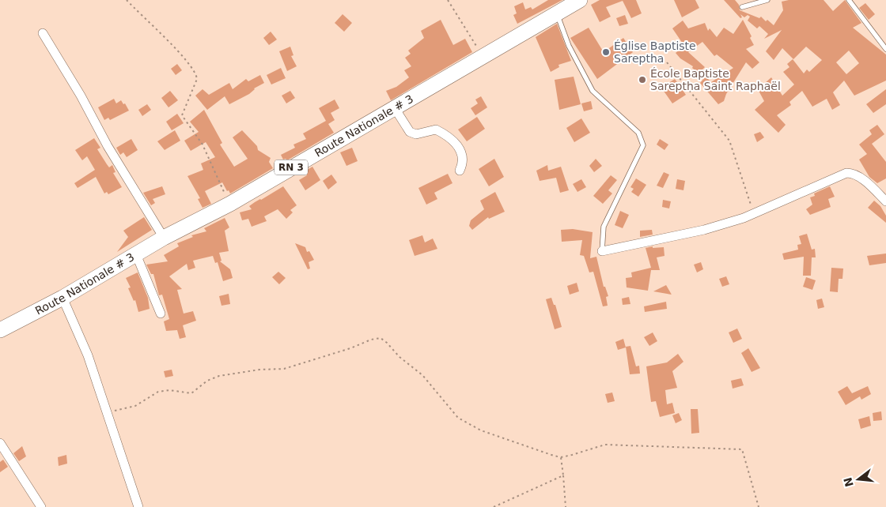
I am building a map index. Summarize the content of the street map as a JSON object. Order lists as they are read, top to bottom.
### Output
{
  "streets": {
    "main road": ["Route Nationale # 3", "RN 3"]
  },
  "places": ["Église Baptiste Sareptha", "École Baptiste Sareptha Saint Raphaël"],
  "north": "left"
}
